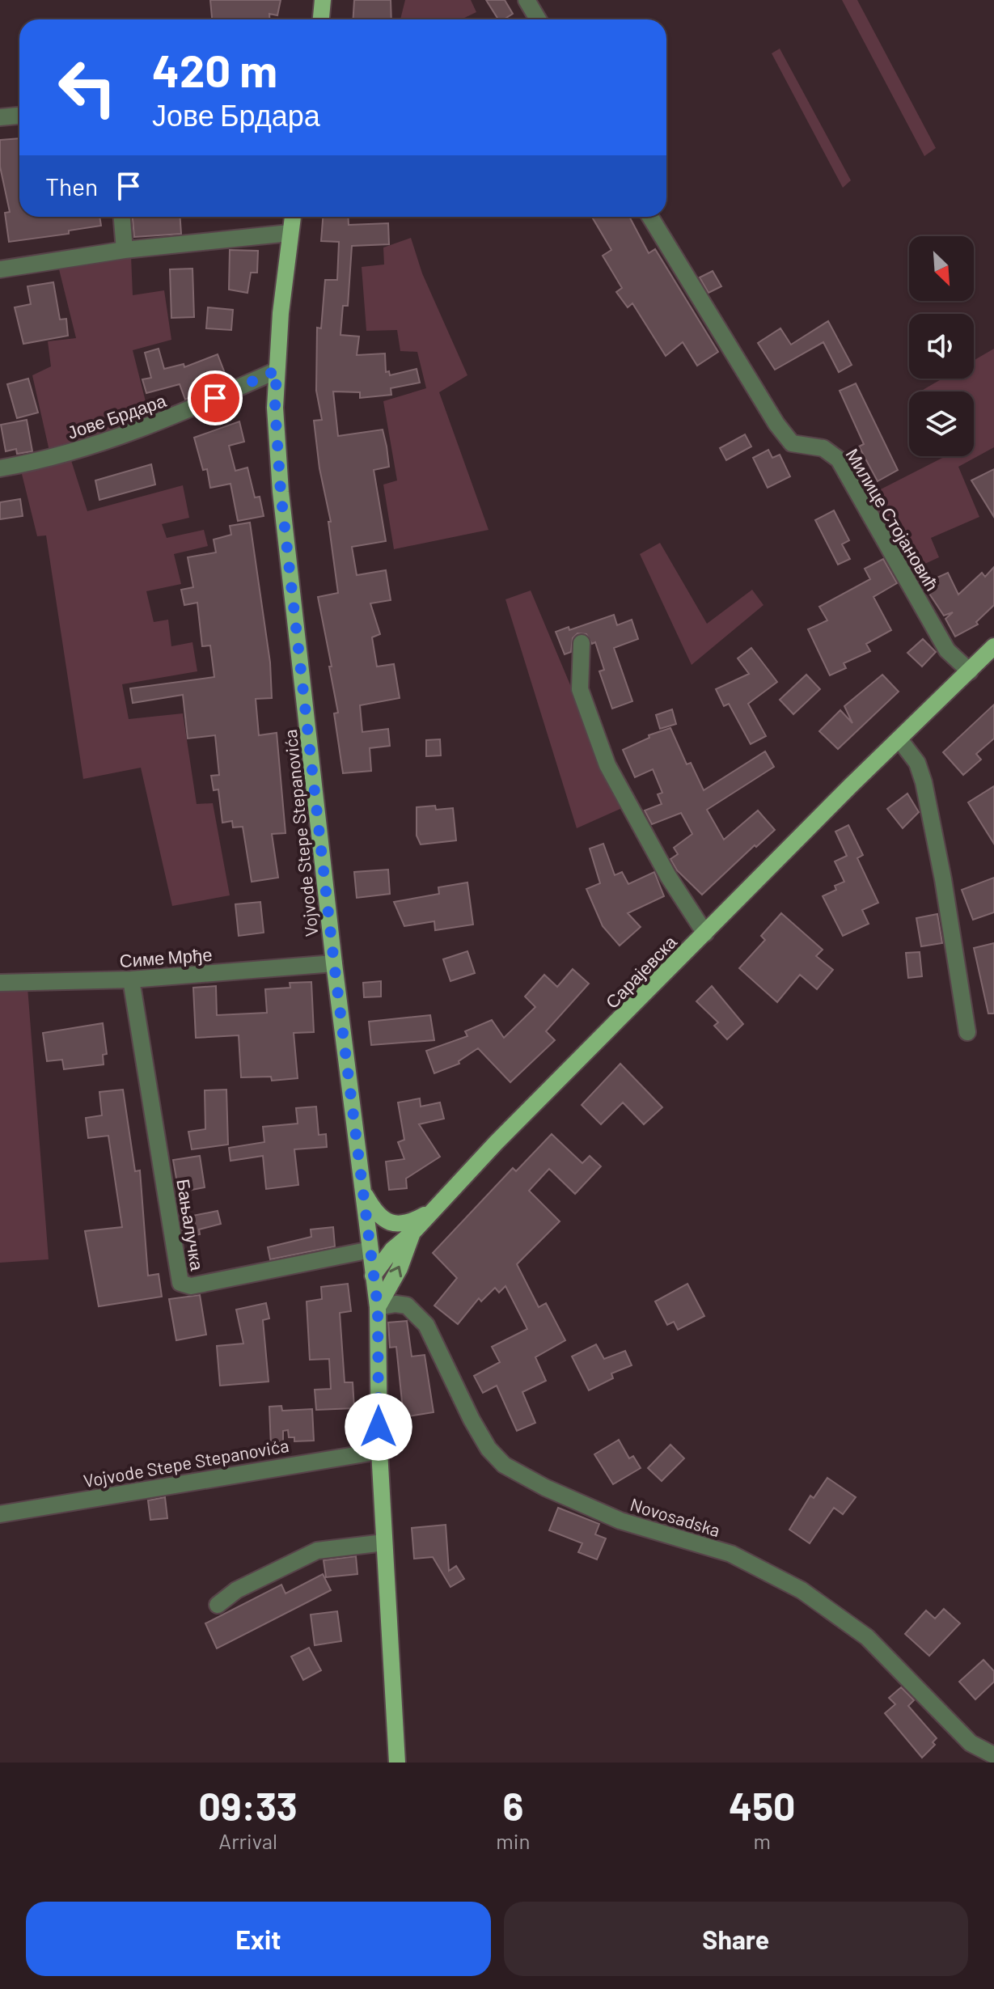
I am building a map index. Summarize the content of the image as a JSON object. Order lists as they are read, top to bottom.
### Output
{
  "streets": {
    "main road": ["Vojvode Stepe Stepanovića", "Сарајевска"],
    "street": [
      "Јове Брдара",
      "Милице Стојановић",
      "Симе Мрђе",
      "Бањалучка",
      "Novosadska"
    ]
  },
  "crossings": [
    ["Јове Брдара", "Vojvode Stepe Stepanovića"],
    ["Милице Стојановић", "Сарајевска"],
    ["Vojvode Stepe Stepanovića", "Симе Мрђе"],
    ["Vojvode Stepe Stepanovića", "Сарајевска"],
    ["Vojvode Stepe Stepanovića", "Бањалучка"],
    ["Vojvode Stepe Stepanovića", "Novosadska"],
    ["Симе Мрђе", "Бањалучка"]
  ],
  "north": "bottom right",
  "page": {
    "turn": ["420 m", "Јове Брдара"],
    "then": "Then",
    "eta": [
      "09:33",
      "Arrival",
      "6",
      "min",
      "450",
      "m"
    ],
    "buttons": ["Exit", "Share"]
  }
}
